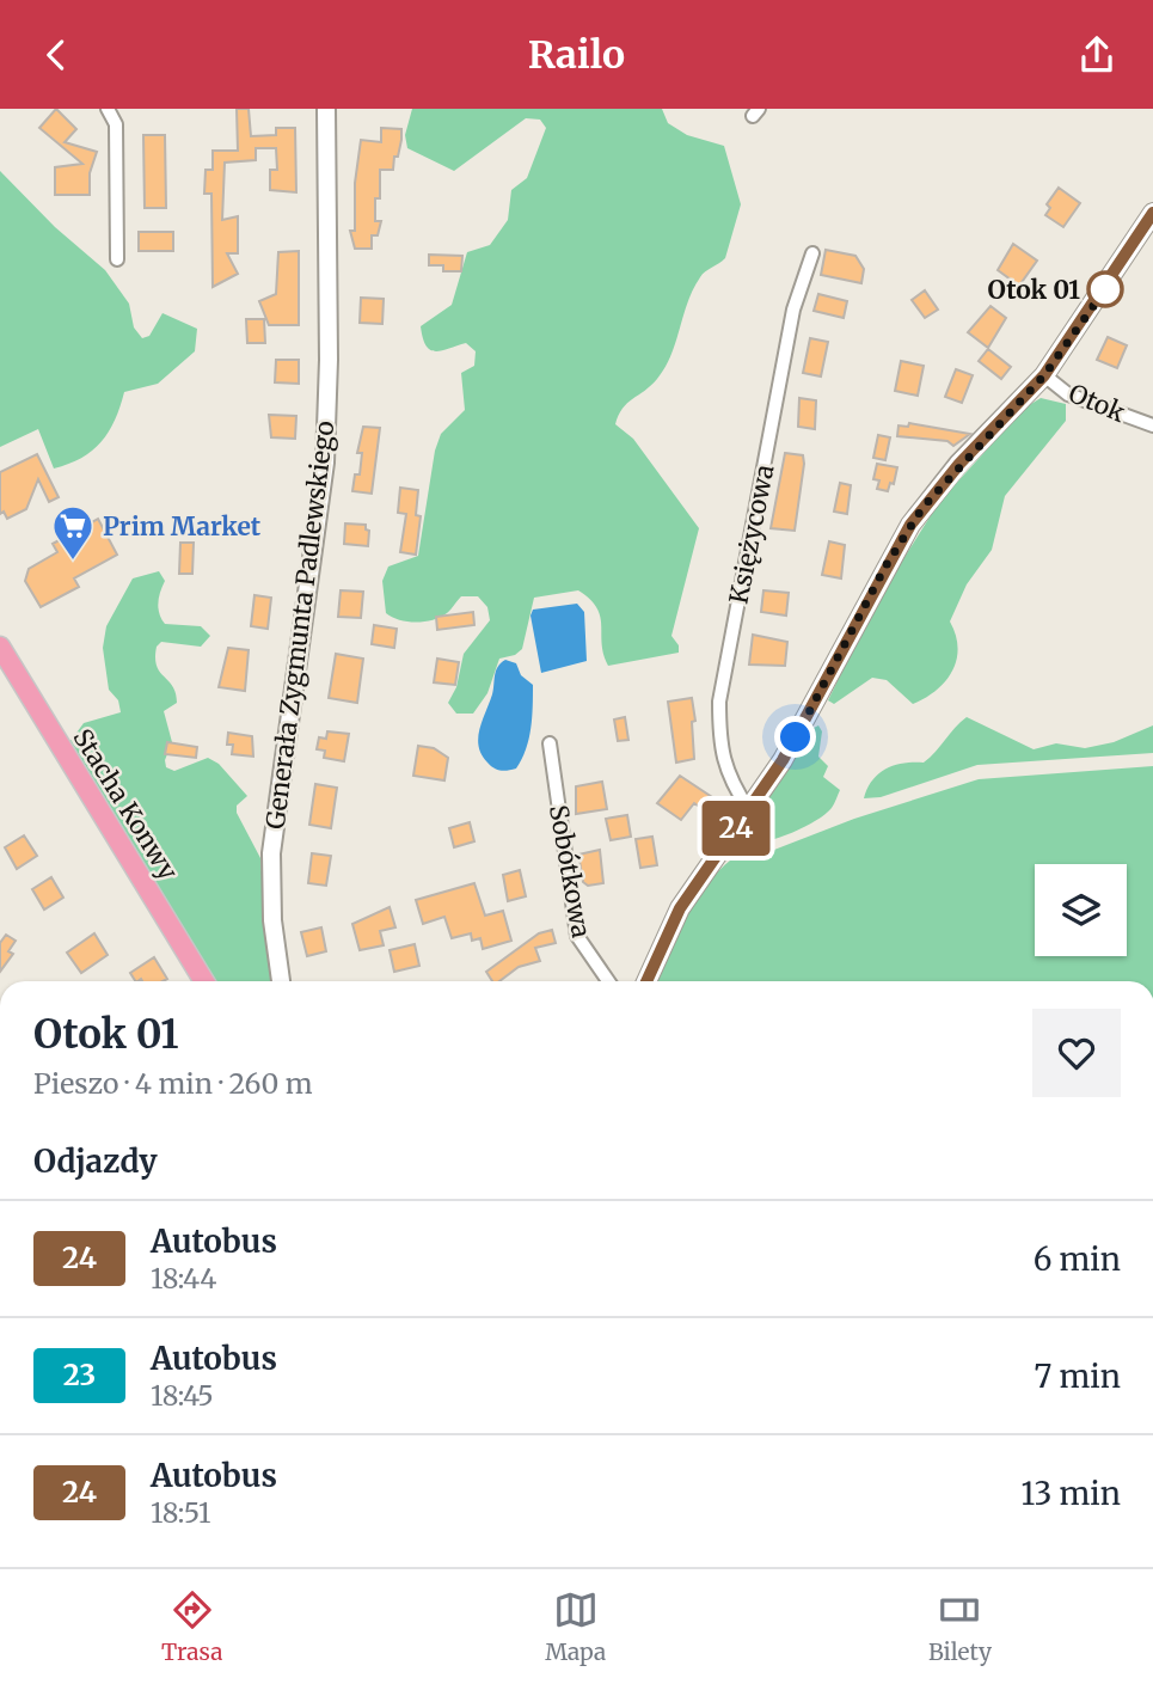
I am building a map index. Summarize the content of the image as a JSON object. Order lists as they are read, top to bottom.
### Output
{
  "streets": {
    "main road": ["Stacha Konwy"],
    "street": [
      "Otok",
      "Księżycowa",
      "Generała Zygmunta Padlewskiego",
      "Sobótkowa"
    ]
  },
  "places": {
    "other": ["Otok 01"],
    "supermarket": ["Prim Market"]
  },
  "lines": ["bus line 24"],
  "page": {
    "header": "Railo",
    "on_map": "24",
    "heading": [
      ["Otok 01", "Pieszo · 4 min · 260 m"],
      "Odjazdy"
    ],
    "list": [
      {
        "mark": "24",
        "name": "Autobus",
        "note": "18:44",
        "value": "6 min"
      },
      {
        "mark": "23",
        "name": "Autobus",
        "note": "18:45",
        "value": "7 min"
      },
      {
        "mark": "24",
        "name": "Autobus",
        "note": "18:51",
        "value": "13 min"
      }
    ],
    "tabs": ["Trasa", "Mapa", "Bilety"]
  }
}
